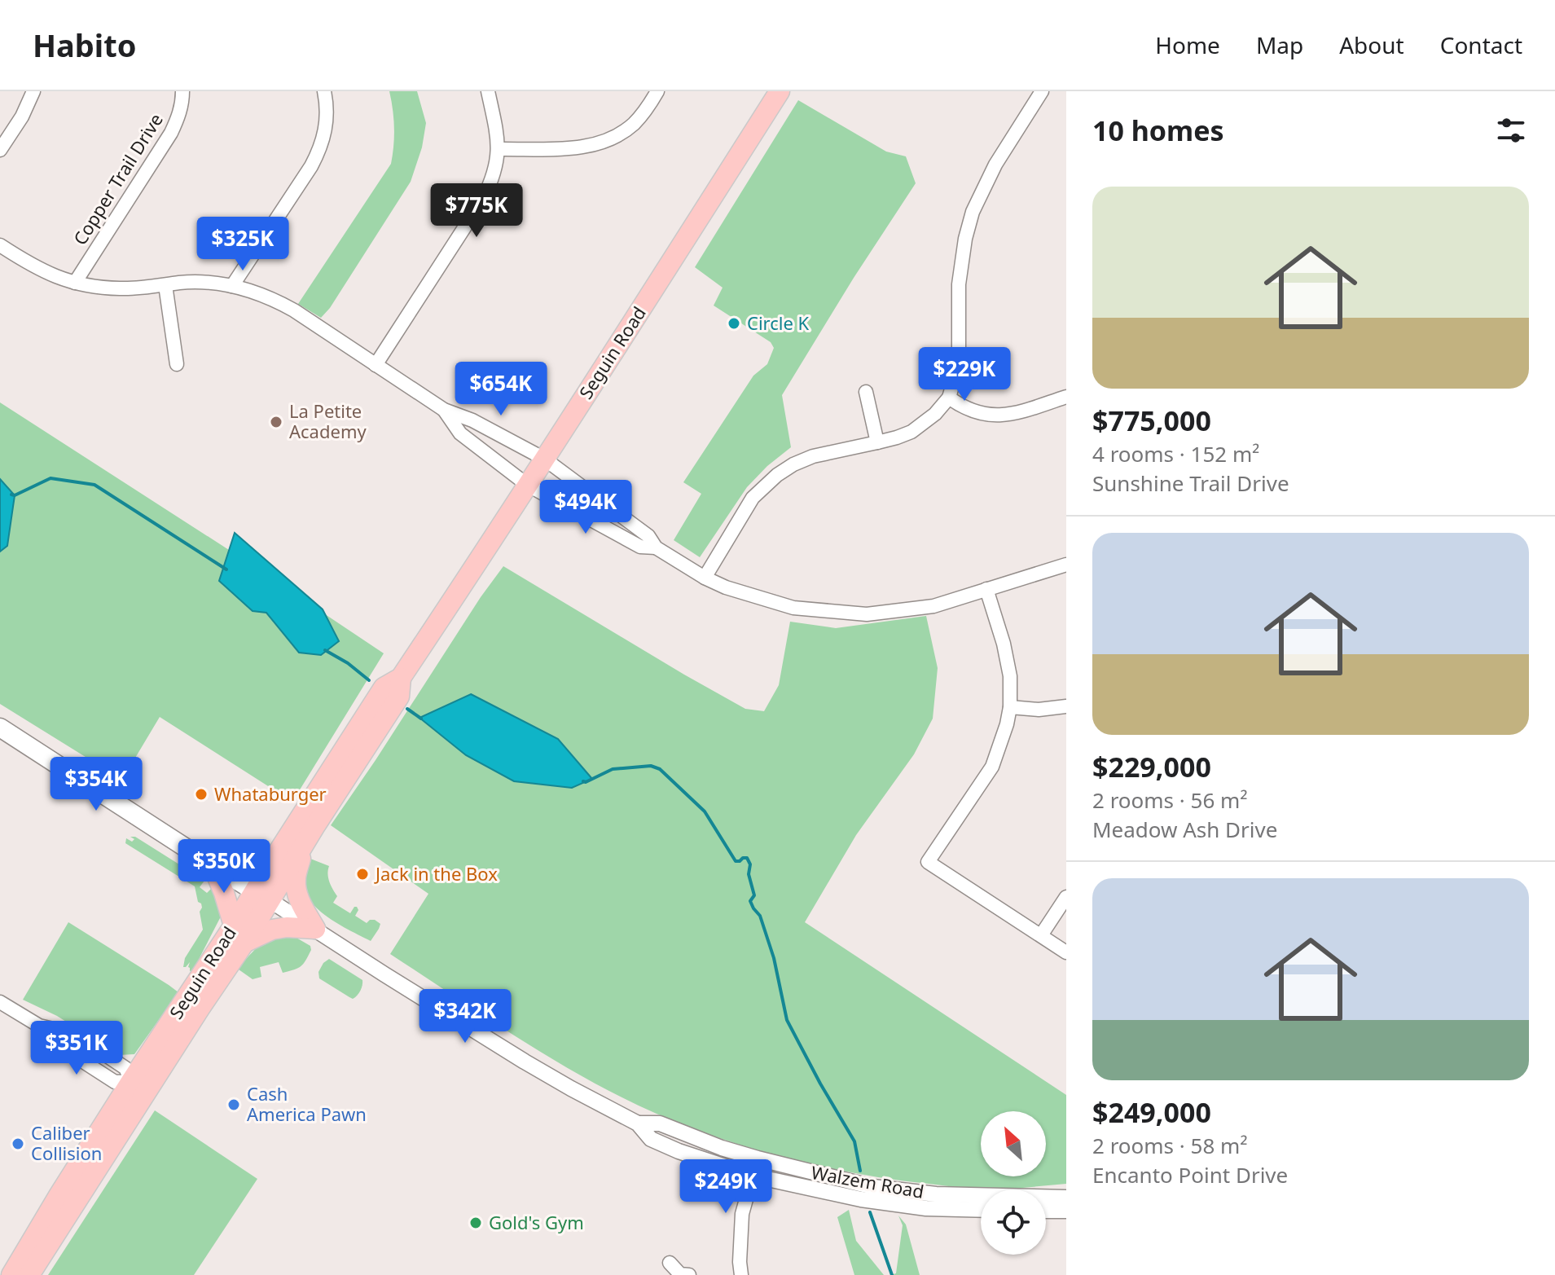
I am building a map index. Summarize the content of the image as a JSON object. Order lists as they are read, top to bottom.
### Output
{
  "streets": {
    "main road": ["Seguin Road", "Walzem Road"],
    "street": ["Copper Trail Drive"]
  },
  "crossings": [
    ["Seguin Road", "Walzem Road"]
  ],
  "places": [
    "Circle K",
    "La Petite Academy",
    "Whataburger",
    "Jack in the Box",
    "Cash America Pawn",
    "Caliber Collision",
    "Gold's Gym"
  ],
  "north": "top left",
  "page": {
    "header": "Habito",
    "nav": [
      "Home",
      "Map",
      "About",
      "Contact"
    ],
    "heading": "10 homes",
    "list": [
      {
        "name": "$775,000",
        "note": "4 rooms · 152 m² · Sunshine Trail Drive"
      },
      {
        "name": "$229,000",
        "note": "2 rooms · 56 m² · Meadow Ash Drive"
      },
      {
        "name": "$249,000",
        "note": "2 rooms · 58 m² · Encanto Point Drive"
      }
    ],
    "price": [
      "$775K",
      "$325K",
      "$229K",
      "$654K",
      "$494K",
      "$354K",
      "$350K",
      "$342K",
      "$351K",
      "$249K"
    ]
  }
}
